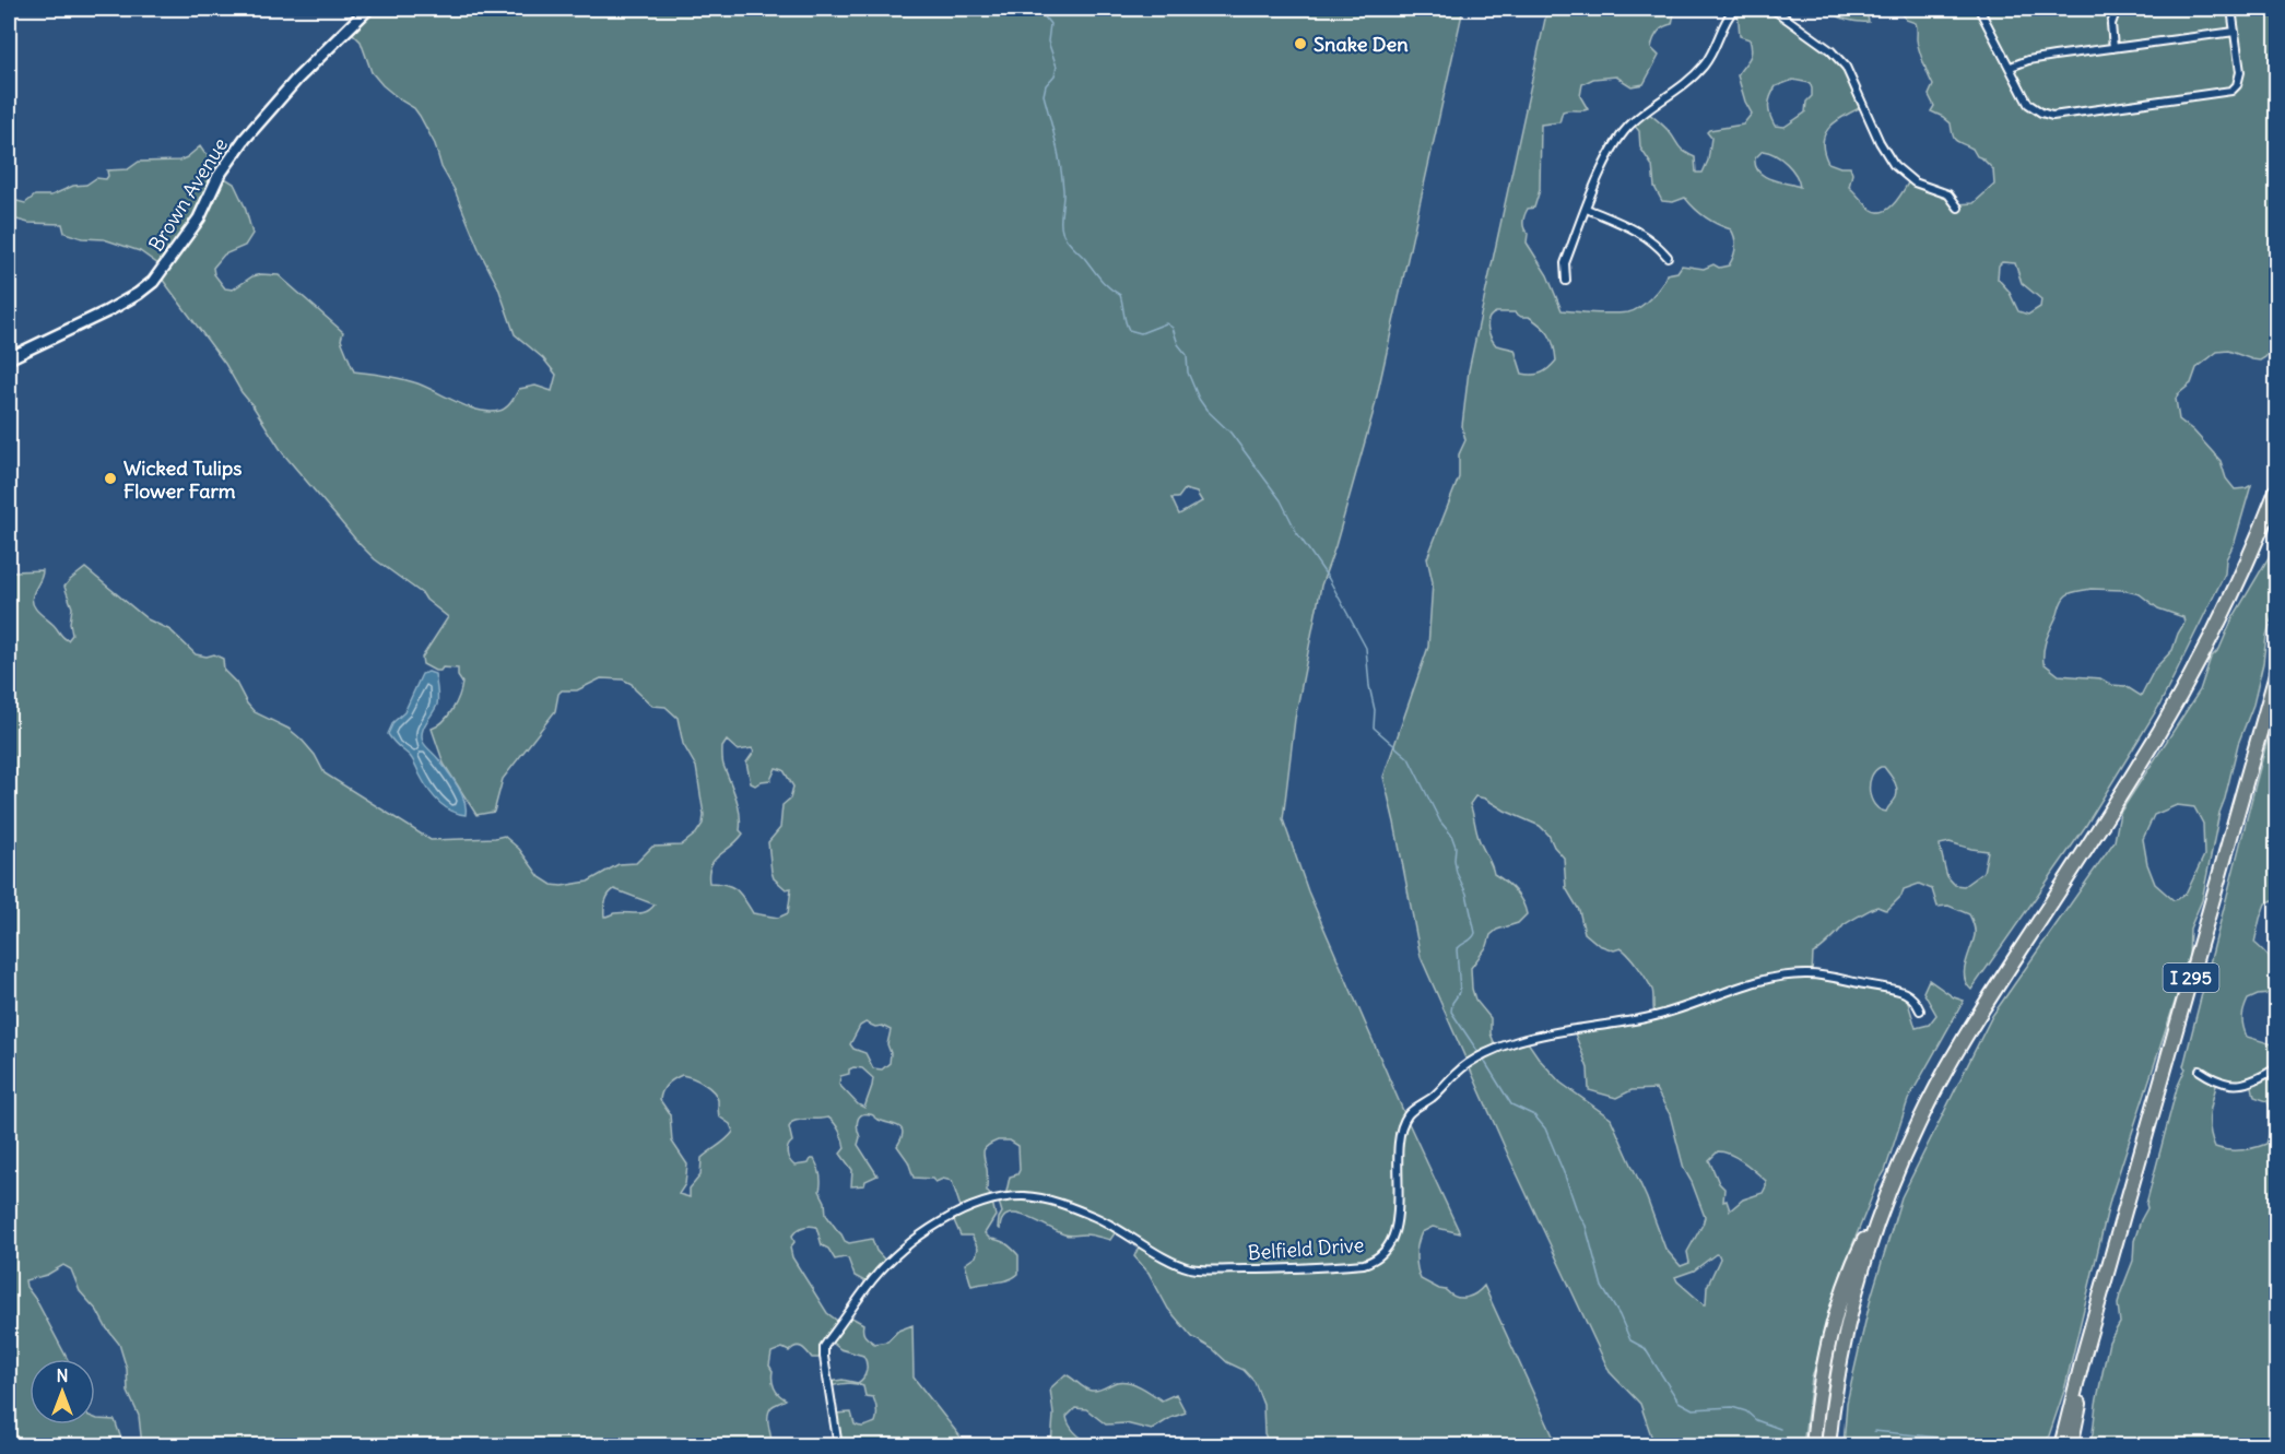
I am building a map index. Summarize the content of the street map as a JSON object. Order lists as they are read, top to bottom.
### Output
{
  "streets": {
    "highway": ["I 295"],
    "street": ["Brown Avenue", "Belfield Drive"]
  },
  "places": ["Snake Den", "Wicked Tulips Flower Farm"],
  "north": "top"
}
